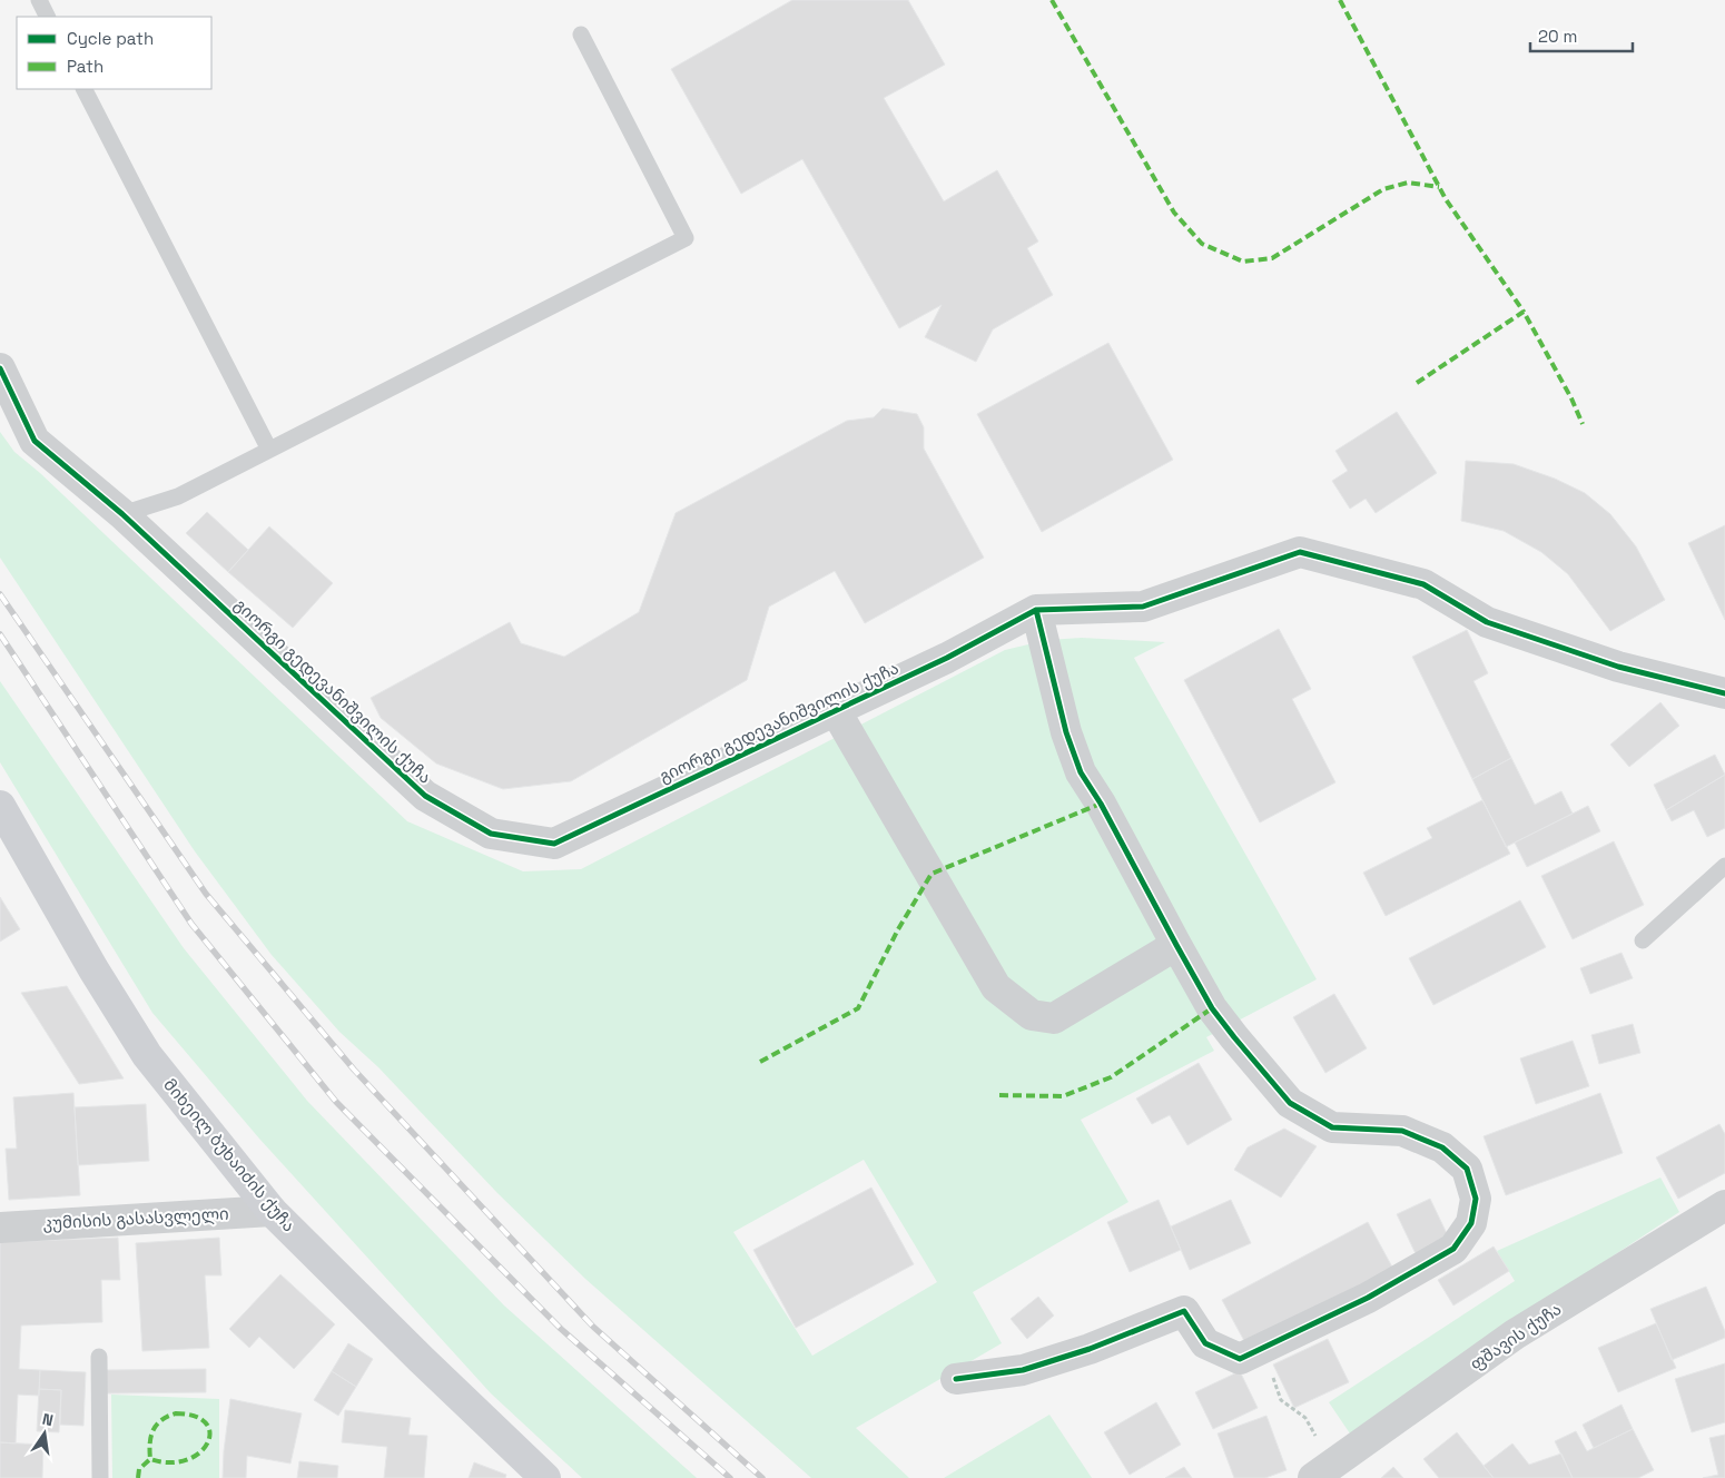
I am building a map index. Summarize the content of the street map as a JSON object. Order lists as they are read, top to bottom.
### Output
{
  "streets": {
    "street": [
      "გიორგი გედევანიშვილის ქუჩა",
      "მიხეილ ბუხაიძის ქუჩა",
      "კუმისის გასასვლელი",
      "ფშავის ქუჩა"
    ]
  },
  "crossings": [
    ["მიხეილ ბუხაიძის ქუჩა", "კუმისის გასასვლელი"]
  ],
  "legend": ["Cycle path", "Path"],
  "scale_bar": "20 m",
  "north": "top"
}
